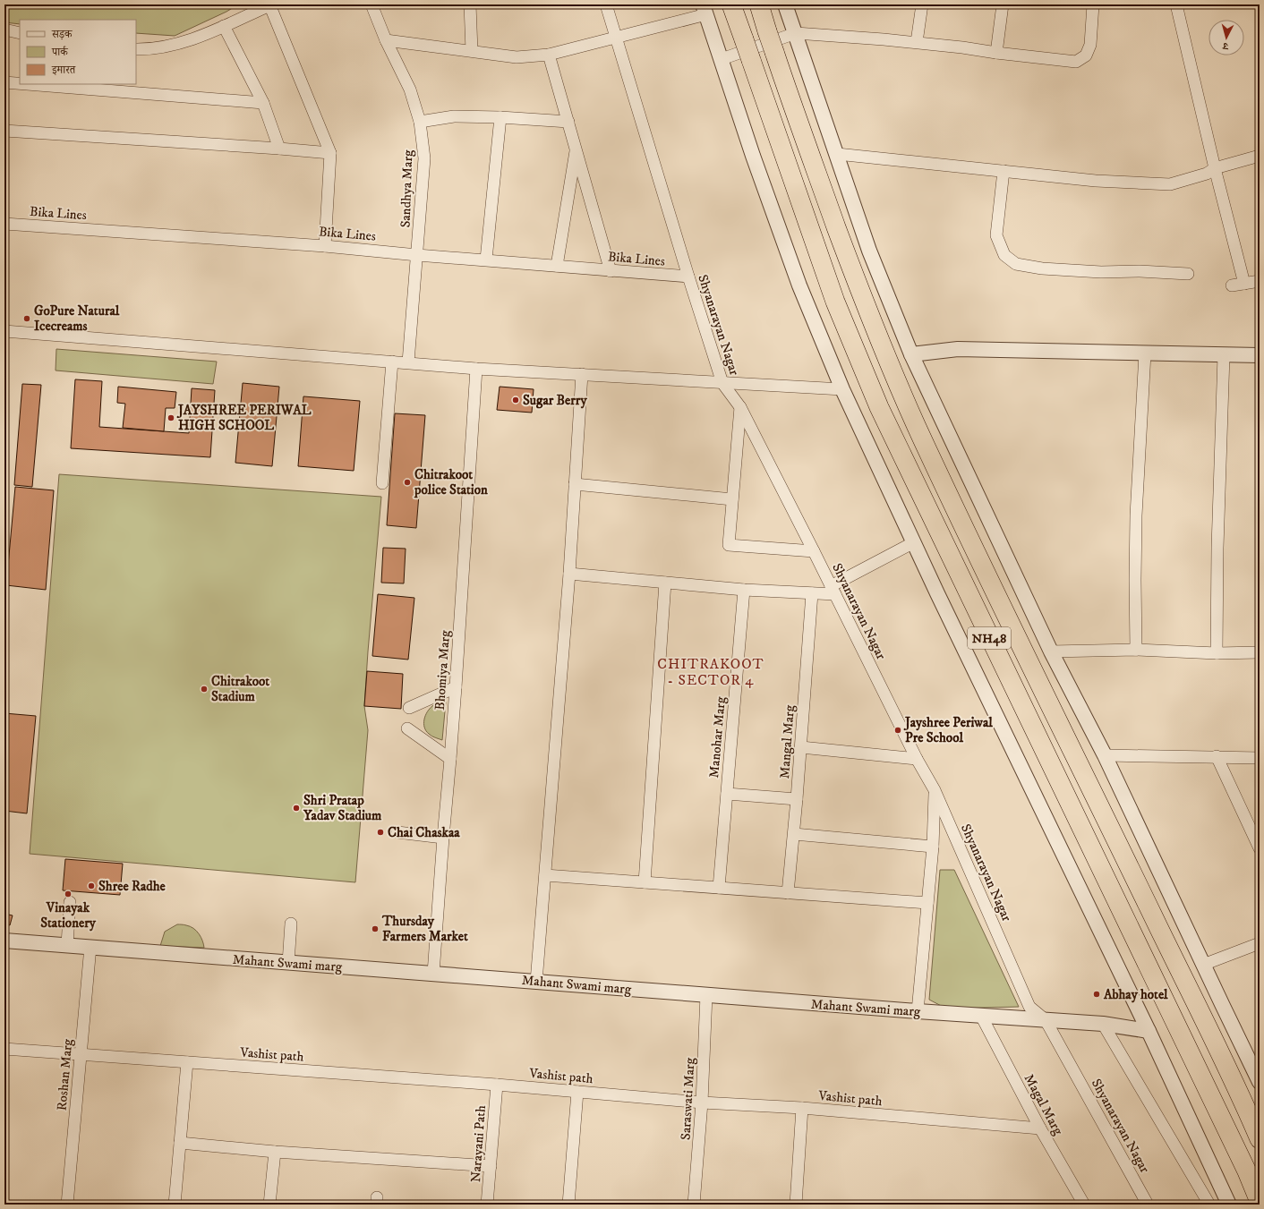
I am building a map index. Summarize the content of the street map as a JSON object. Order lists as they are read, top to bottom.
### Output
{
  "streets": {
    "highway": ["NH48"],
    "street": [
      "Sandhya Marg",
      "Bika Lines",
      "Shyanarayan Nagar",
      "Bhomiya Marg",
      "Manohar Marg",
      "Mangal Marg",
      "Mahant Swami marg",
      "Vashist path",
      "Roshan Marg",
      "Saraswati Marg",
      "Magal Marg",
      "Narayani Path"
    ]
  },
  "crossings": [
    ["Sandhya Marg", "Bika Lines"],
    ["Bika Lines", "Shyanarayan Nagar"],
    ["Shyanarayan Nagar", "Mahant Swami marg"],
    ["Bhomiya Marg", "Mahant Swami marg"],
    ["Mahant Swami marg", "Roshan Marg"],
    ["Mahant Swami marg", "Saraswati Marg"],
    ["Mahant Swami marg", "Magal Marg"],
    ["Vashist path", "Roshan Marg"],
    ["Vashist path", "Saraswati Marg"],
    ["Vashist path", "Magal Marg"],
    ["Vashist path", "Narayani Path"]
  ],
  "districts": ["CHITRAKOOT - SECTOR 4"],
  "places": [
    "GoPure Natural Icecreams",
    "Sugar Berry",
    "JAYSHREE PERIWAL HIGH SCHOOL",
    "Chitrakoot police Station",
    "Chitrakoot Stadium",
    "Jayshree Periwal Pre School",
    "Shri Pratap Yadav Stadium",
    "Chai Chaskaa",
    "Shree Radhe",
    "Vinayak Stationery",
    "Thursday Farmers Market",
    "Abhay hotel"
  ],
  "legend": ["सड़क", "पार्क", "इमारत"],
  "north": "bottom"
}
